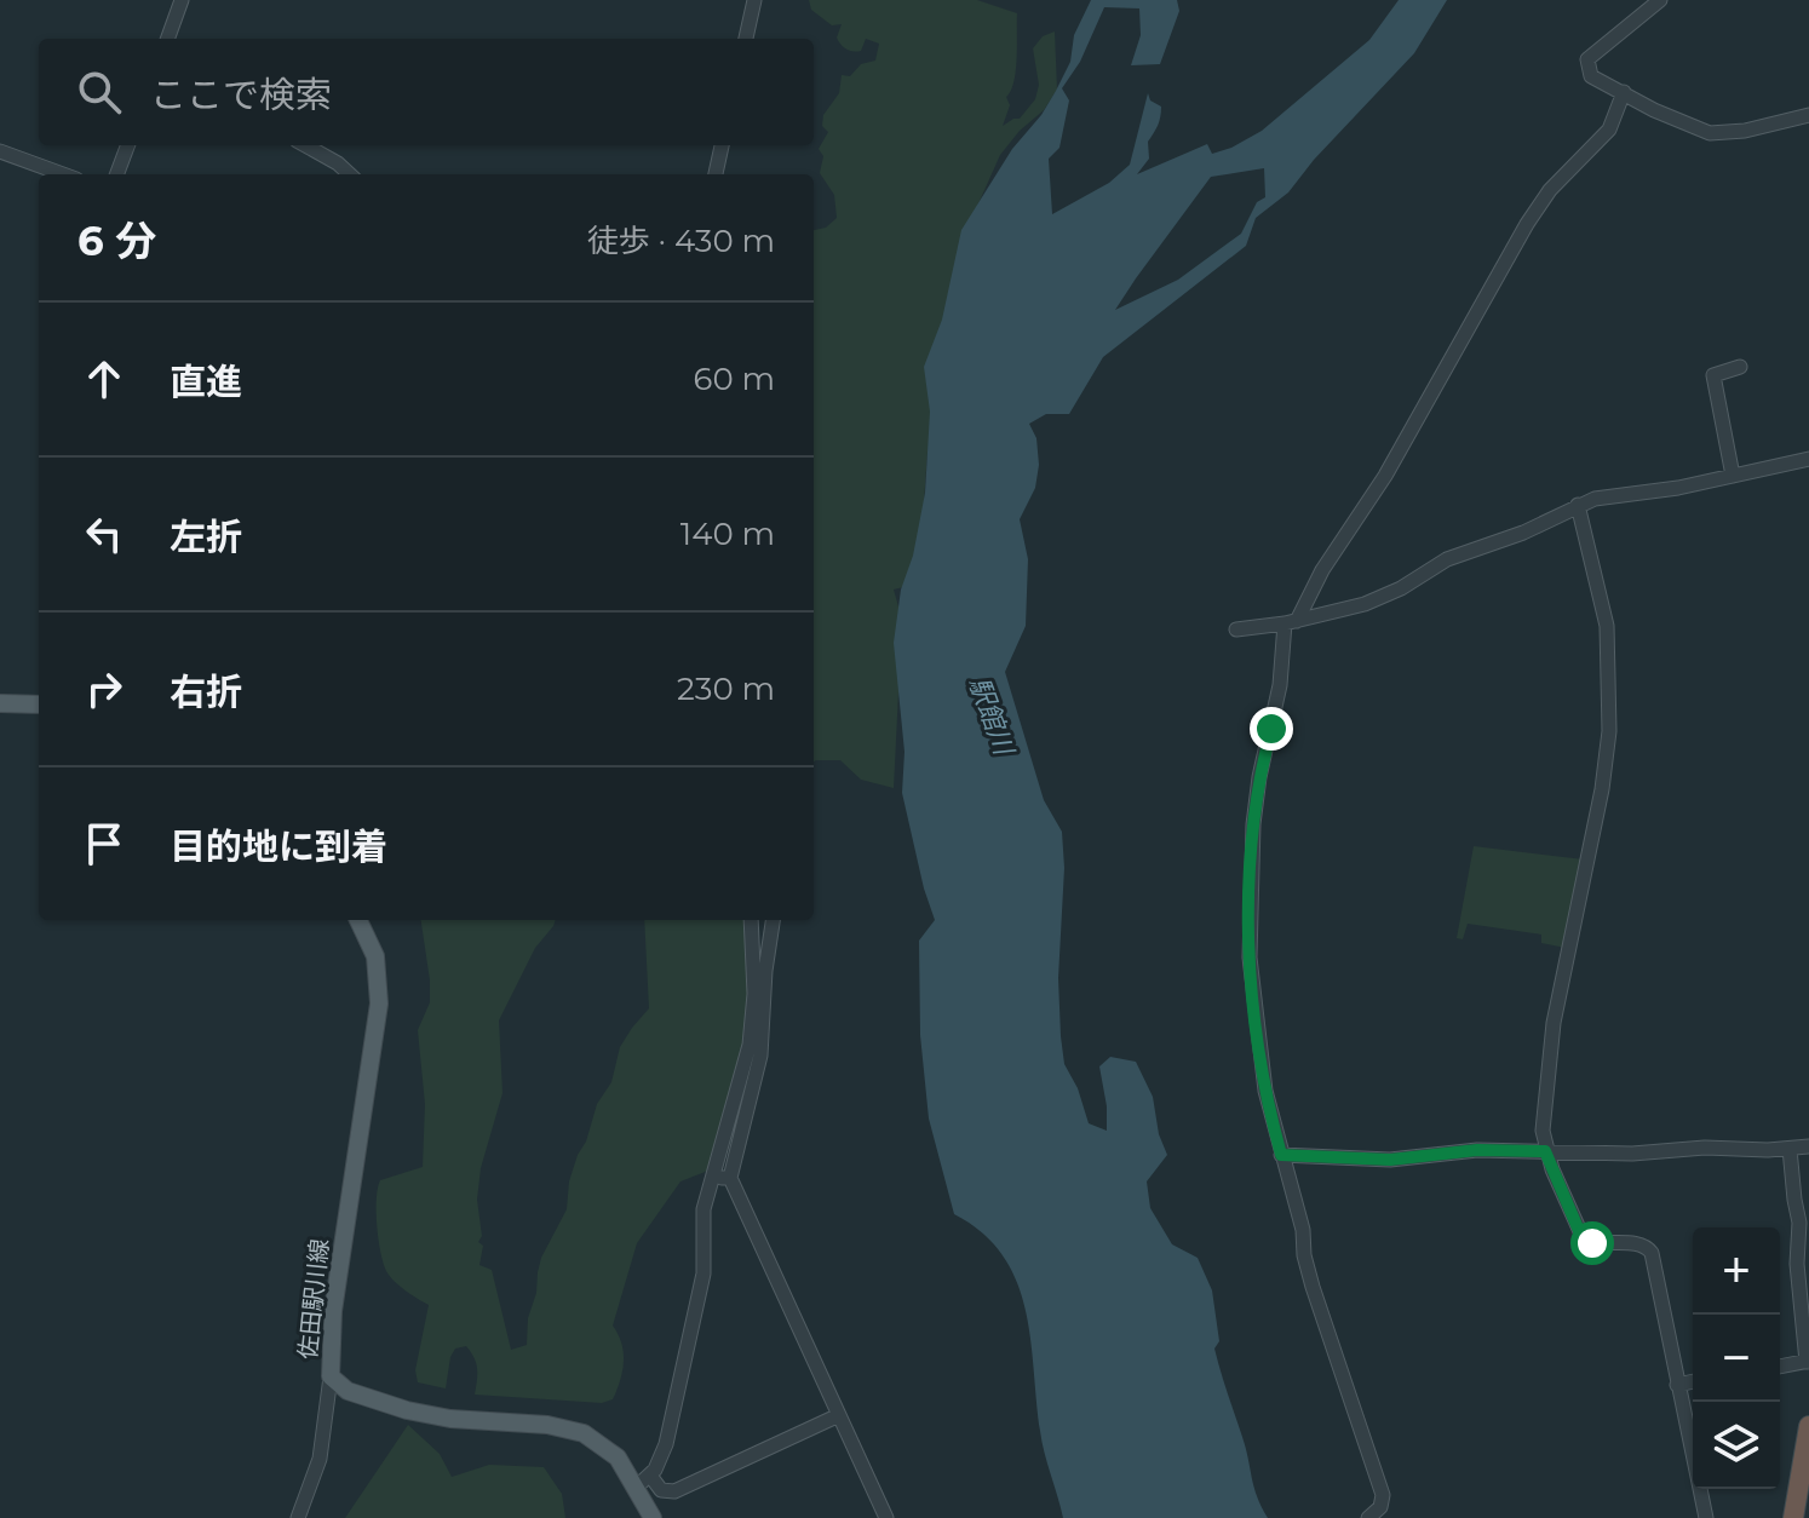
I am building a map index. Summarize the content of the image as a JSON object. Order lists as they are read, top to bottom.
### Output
{
  "streets": {
    "main road": ["佐田駅川線"]
  },
  "water": ["駅館川"],
  "page": {
    "search": "ここで検索",
    "heading": ["6 分", "徒歩 · 430 m"],
    "list": [
      ["直進", "60 m"],
      ["左折", "140 m"],
      ["右折", "230 m"],
      "目的地に到着"
    ],
    "map_buttons": ["+", "−"]
  }
}
